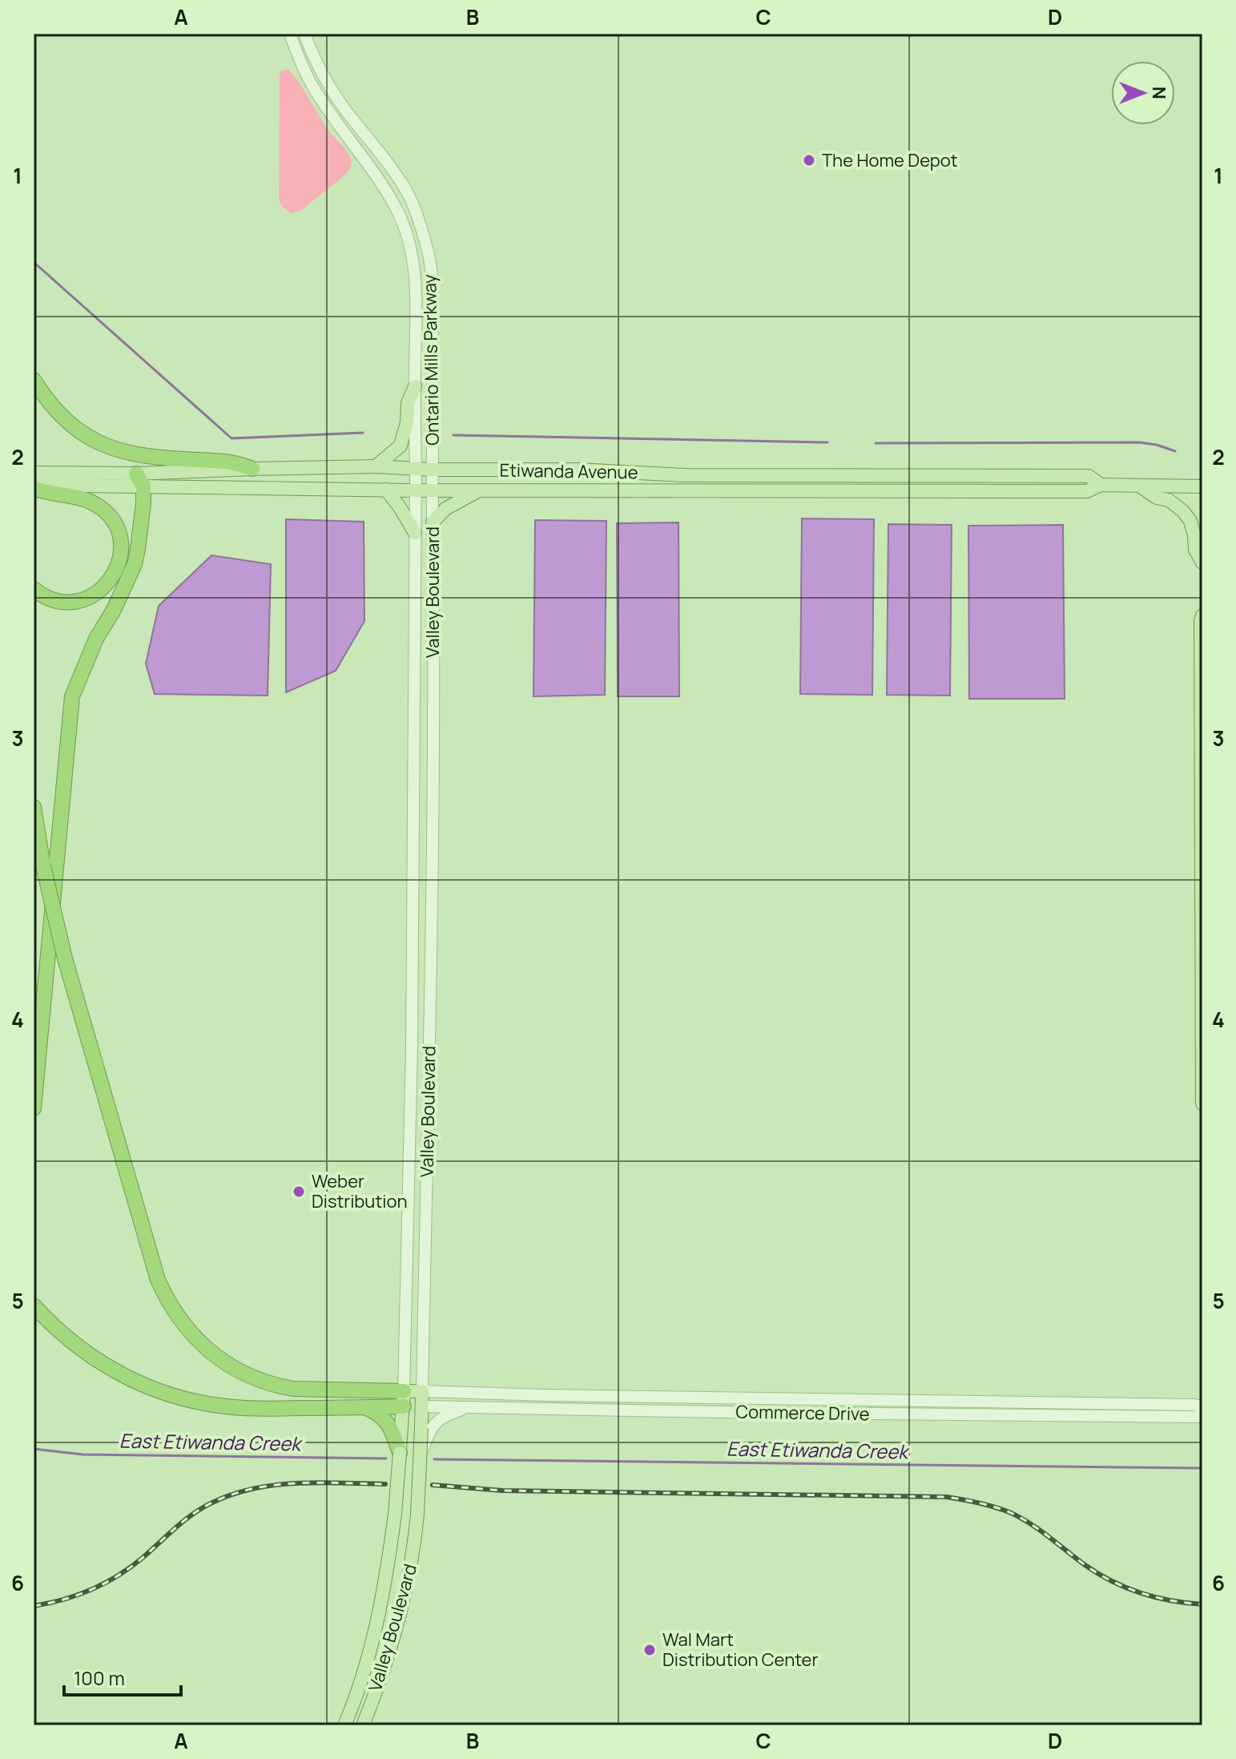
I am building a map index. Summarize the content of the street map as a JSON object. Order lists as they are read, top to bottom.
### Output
{
  "streets": {
    "main road": [
      "Ontario Mills Parkway",
      "Etiwanda Avenue",
      "Valley Boulevard",
      "Commerce Drive"
    ]
  },
  "crossings": [
    ["Ontario Mills Parkway", "Etiwanda Avenue"],
    ["Ontario Mills Parkway", "Valley Boulevard"],
    ["Etiwanda Avenue", "Valley Boulevard"],
    ["Valley Boulevard", "Commerce Drive"]
  ],
  "water": ["East Etiwanda Creek"],
  "places": ["The Home Depot", "Weber Distribution", "Wal Mart Distribution Center"],
  "scale_bar": "100 m",
  "north": "right",
  "grid": {
    "columns": [
      "A",
      "B",
      "C",
      "D"
    ],
    "rows": [
      "1",
      "2",
      "3",
      "4",
      "5",
      "6"
    ]
  }
}
